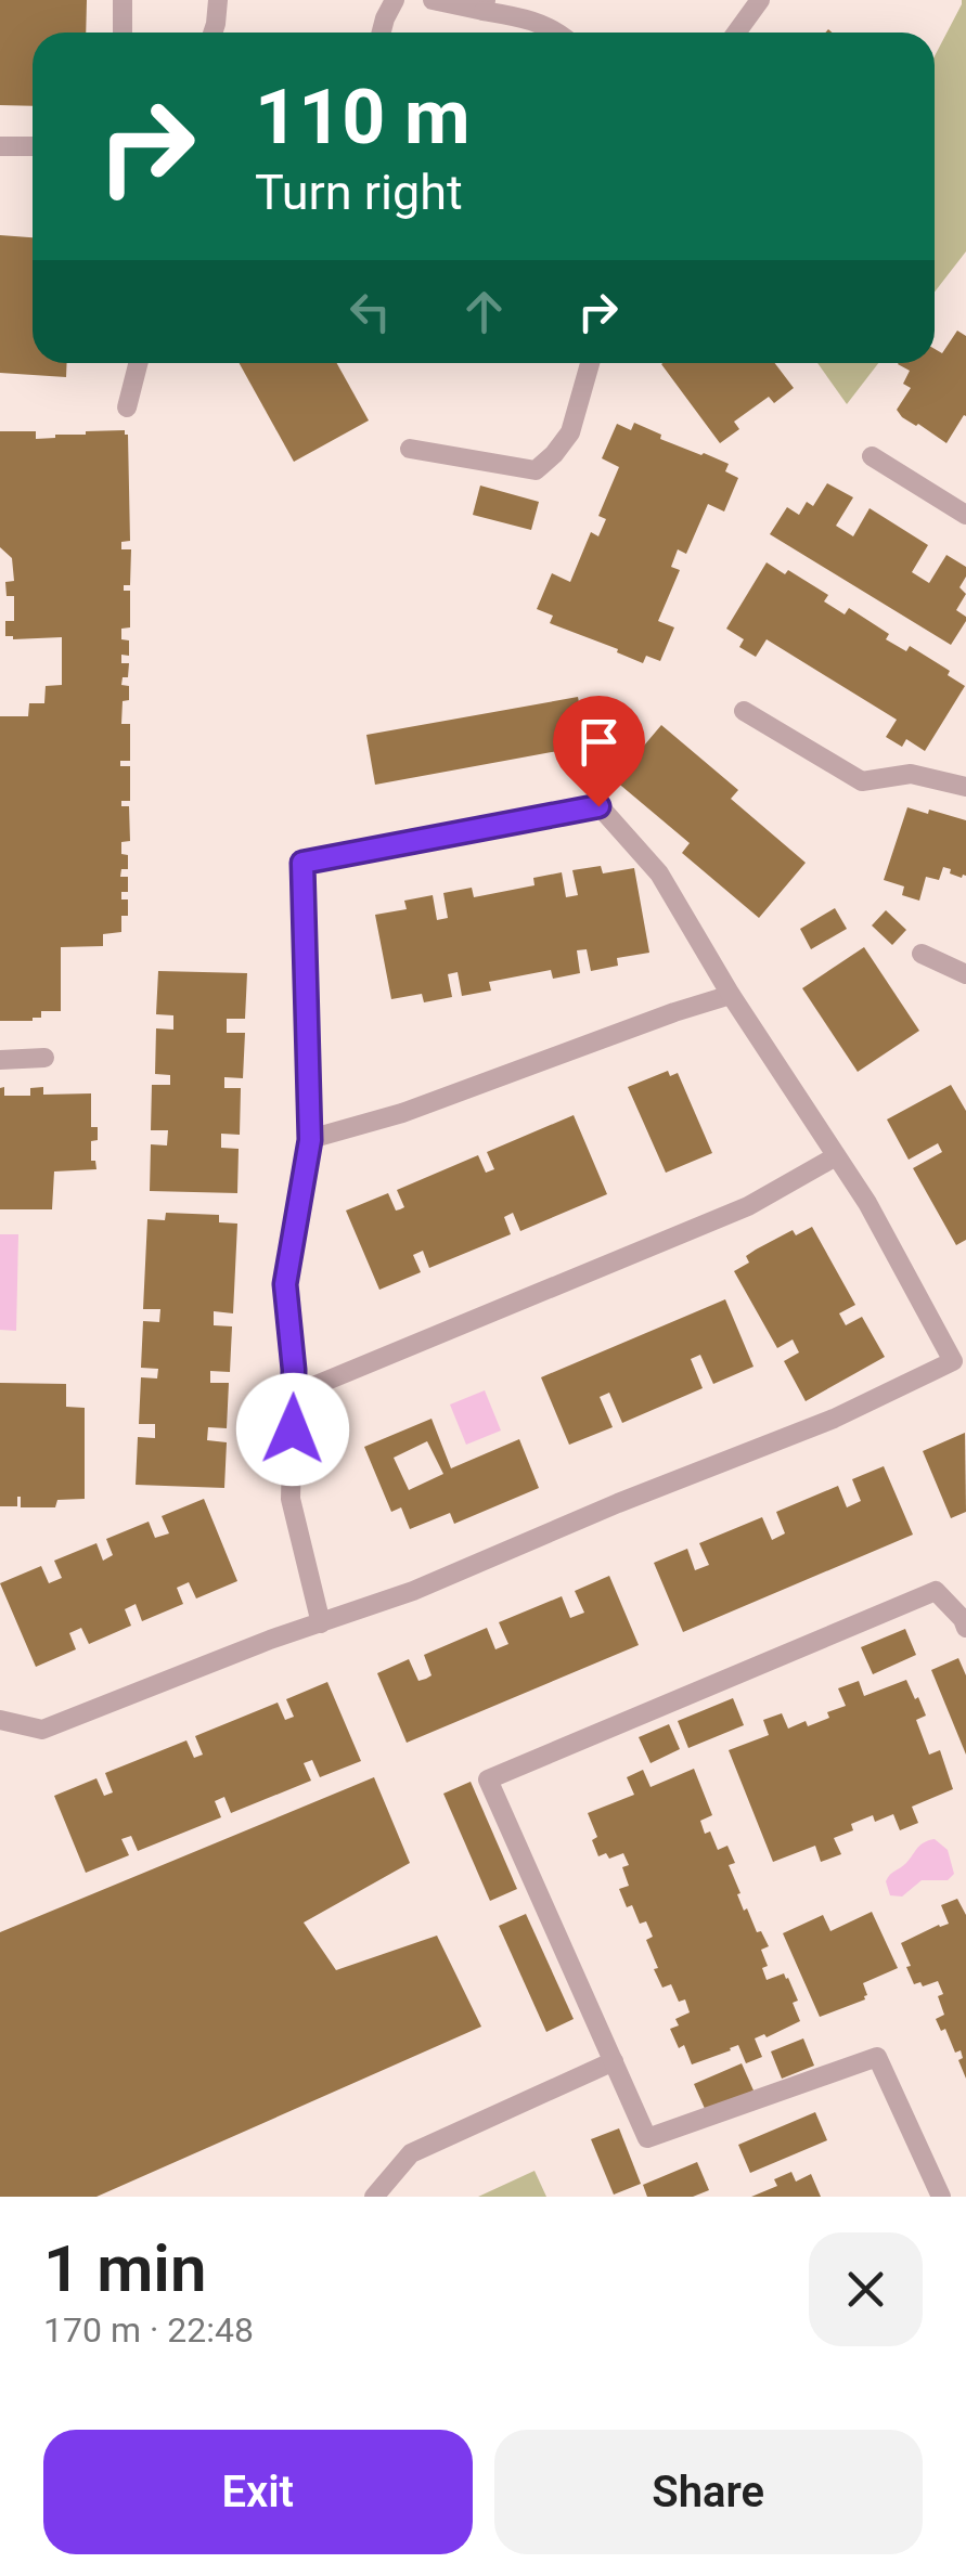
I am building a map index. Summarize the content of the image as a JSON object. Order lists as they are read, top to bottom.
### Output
{
  "page": {
    "turn": ["110 m", "Turn right"],
    "heading": ["1 min", "170 m · 22:48"],
    "buttons": ["Exit", "Share"]
  }
}
